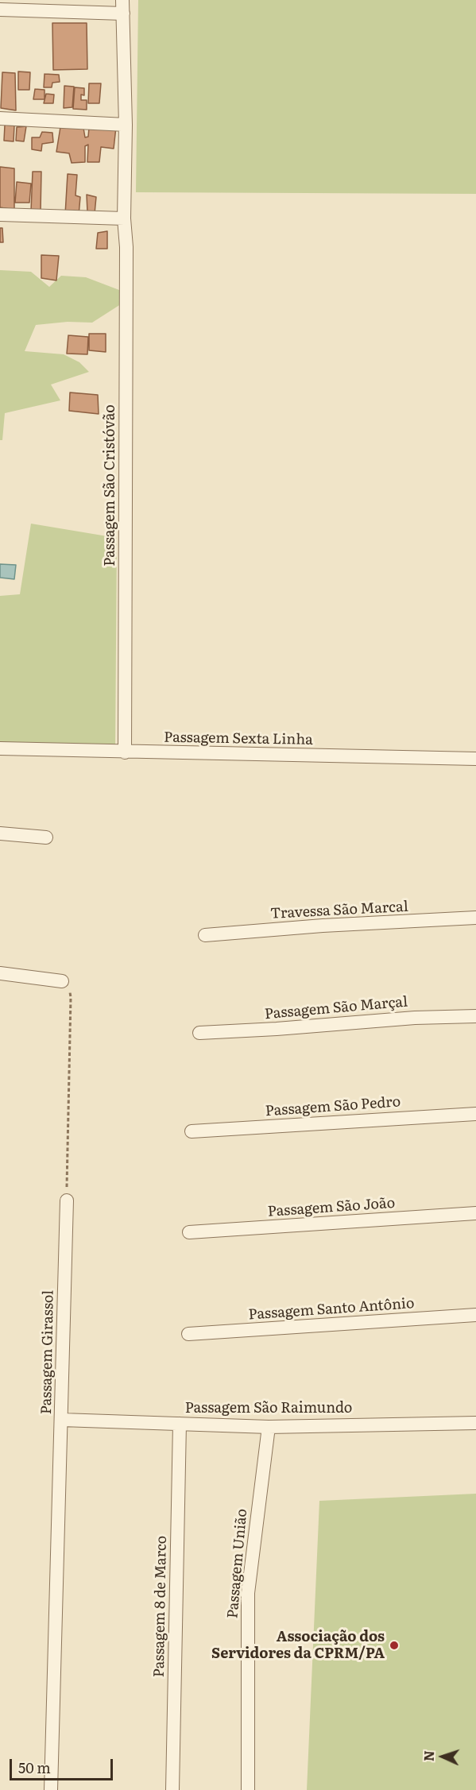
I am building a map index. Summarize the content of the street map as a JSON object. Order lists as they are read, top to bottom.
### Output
{
  "streets": {
    "street": [
      "Passagem São Cristóvão",
      "Passagem Sexta Linha",
      "Travessa São Marcal",
      "Passagem São Marçal",
      "Passagem São Pedro",
      "Passagem São João",
      "Passagem Santo Antônio",
      "Passagem Girassol",
      "Passagem São Raimundo",
      "Passagem União",
      "Passagem 8 de Marco"
    ]
  },
  "crossings": [
    ["Passagem São Cristóvão", "Passagem Sexta Linha"],
    ["Passagem Girassol", "Passagem São Raimundo"],
    ["Passagem São Raimundo", "Passagem União"],
    ["Passagem São Raimundo", "Passagem 8 de Marco"]
  ],
  "places": ["Associação dos Servidores da CPRM/PA"],
  "scale_bar": "50 m",
  "north": "left"
}
